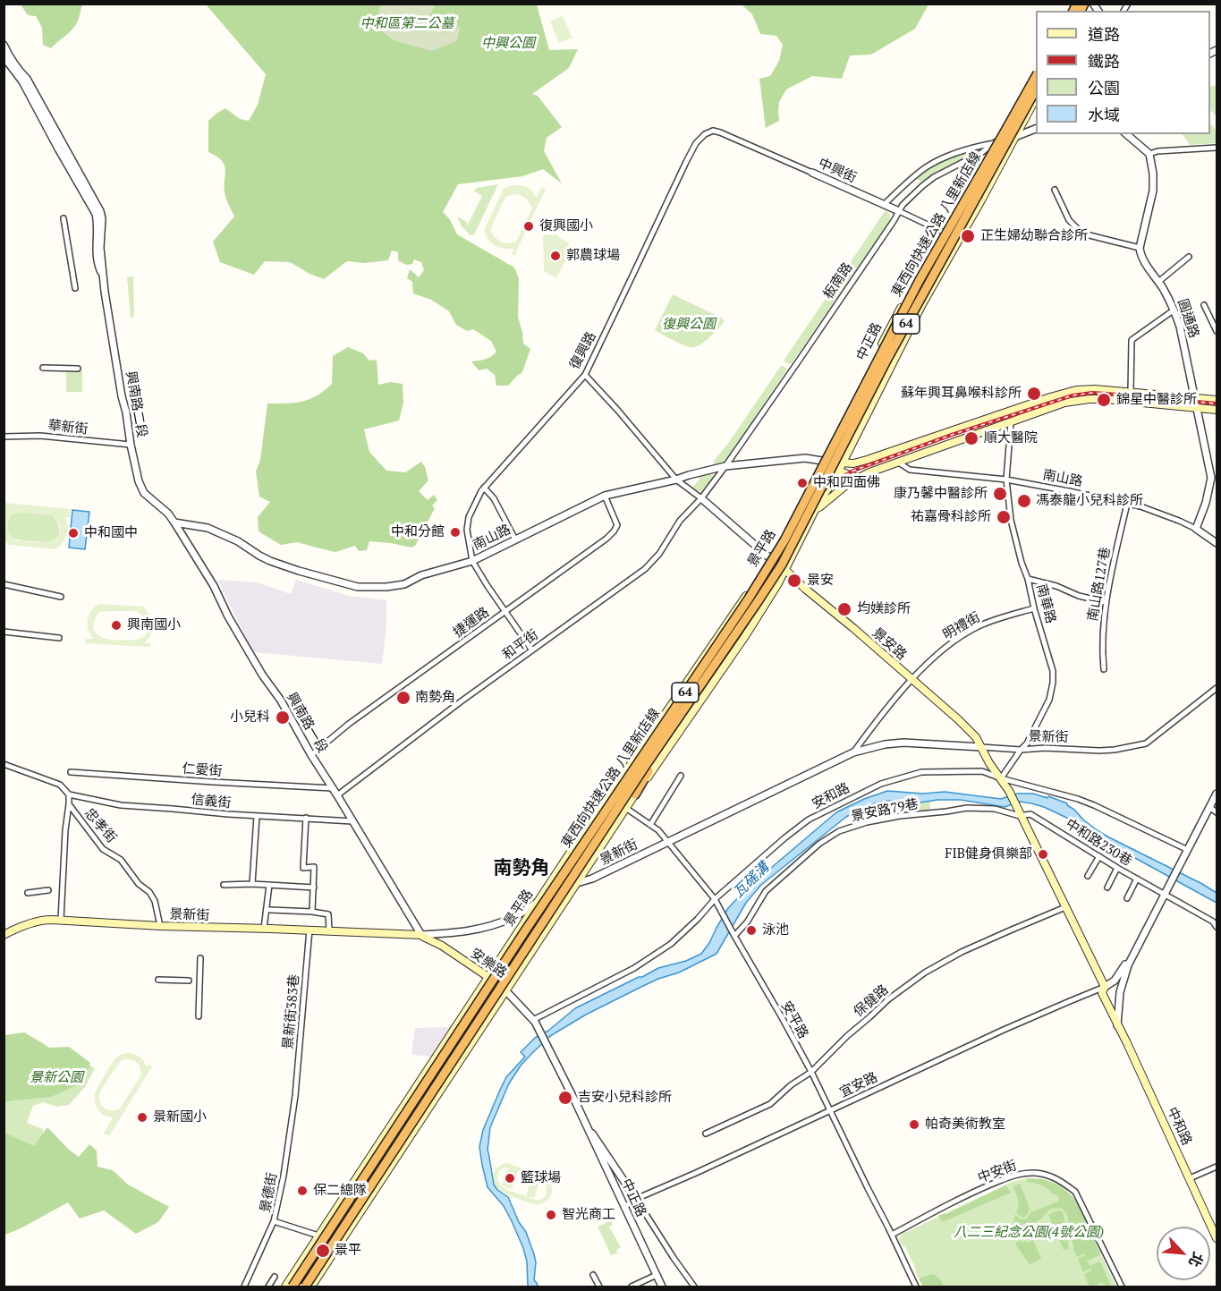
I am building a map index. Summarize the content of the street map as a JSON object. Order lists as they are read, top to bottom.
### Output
{
  "streets": {
    "highway": ["東西向快速公路 八里新店線", "64"],
    "main road": [
      "中正路",
      "景平路",
      "景安路",
      "景新街",
      "安樂路",
      "中和路"
    ],
    "street": [
      "中興街",
      "板南路",
      "圓通路",
      "復興路",
      "興南路二段",
      "華新街",
      "南山路",
      "南山路127巷",
      "南華路",
      "捷運路",
      "明禮街",
      "和平街",
      "興南路一段",
      "仁愛街",
      "安和路",
      "信義街",
      "景安路79巷",
      "忠孝街",
      "中和路230巷",
      "保健路",
      "景新街383巷",
      "安平路",
      "宜安路",
      "中安街",
      "景德街"
    ]
  },
  "crossings": [
    ["中興街", "板南路"],
    ["中興街", "中正路"],
    ["中興街", "復興路"],
    ["東西向快速公路 八里新店線", "景平路"],
    ["東西向快速公路 八里新店線", "景安路"],
    ["板南路", "中正路"],
    ["板南路", "南山路"],
    ["板南路", "景安路"],
    ["板南路", "和平街"],
    ["圓通路", "南山路"],
    ["中正路", "南山路"],
    ["中正路", "景平路"],
    ["中正路", "安樂路"],
    ["中正路", "宜安路"],
    ["復興路", "南山路"],
    ["復興路", "景安路"],
    ["興南路二段", "華新街"],
    ["興南路二段", "南山路"],
    ["興南路二段", "興南路一段"],
    ["南山路", "景平路"],
    ["南山路", "南山路127巷"],
    ["南山路", "南華路"],
    ["南山路", "捷運路"],
    ["南山路", "景安路"],
    ["南山路", "興南路一段"],
    ["景平路", "景安路"],
    ["景平路", "景新街"],
    ["景平路", "安樂路"],
    ["景平路", "安平路"],
    ["南華路", "明禮街"],
    ["南華路", "景安路"],
    ["南華路", "景新街"],
    ["南華路", "安和路"],
    ["捷運路", "興南路一段"],
    ["明禮街", "景安路"],
    ["明禮街", "景新街"],
    ["景安路", "和平街"],
    ["景安路", "景新街"],
    ["景安路", "安和路"],
    ["景安路", "景安路79巷"],
    ["景安路", "中和路230巷"],
    ["景安路", "保健路"],
    ["景安路", "宜安路"],
    ["景安路", "中和路"],
    ["和平街", "興南路一段"],
    ["興南路一段", "景新街"],
    ["興南路一段", "仁愛街"],
    ["興南路一段", "信義街"],
    ["興南路一段", "安樂路"],
    ["景新街", "忠孝街"],
    ["景新街", "安樂路"],
    ["景新街", "景新街383巷"],
    ["景新街", "安平路"],
    ["安和路", "安樂路"],
    ["安和路", "安平路"],
    ["安和路", "中和路"],
    ["信義街", "忠孝街"],
    ["景安路79巷", "中和路230巷"],
    ["景安路79巷", "安平路"],
    ["中和路230巷", "中和路"],
    ["保健路", "安平路"],
    ["景新街383巷", "景德街"],
    ["安平路", "宜安路"],
    ["安平路", "中安街"],
    ["宜安路", "中和路"]
  ],
  "districts": ["南勢角"],
  "water": ["瓦磘溝"],
  "parks": [
    "中和區第二公墓",
    "中興公園",
    "復興公園",
    "景新公園",
    "八二三紀念公園(4號公園)"
  ],
  "places": [
    "復興國小",
    "正生婦幼聯合診所",
    "郭農球場",
    "蘇年興耳鼻喉科診所",
    "錦星中醫診所",
    "順大醫院",
    "中和四面佛",
    "康乃馨中醫診所",
    "馮泰龍小兒科診所",
    "祐嘉骨科診所",
    "中和分館",
    "中和國中",
    "景安",
    "均媄診所",
    "興南國小",
    "南勢角",
    "小兒科",
    "FIB健身俱樂部",
    "泳池",
    "吉安小兒科診所",
    "景新國小",
    "帕奇美術教室",
    "籃球場",
    "保二總隊",
    "智光商工",
    "景平"
  ],
  "legend": [
    "道路",
    "鐵路",
    "公園",
    "水域"
  ],
  "north": "bottom right"
}
